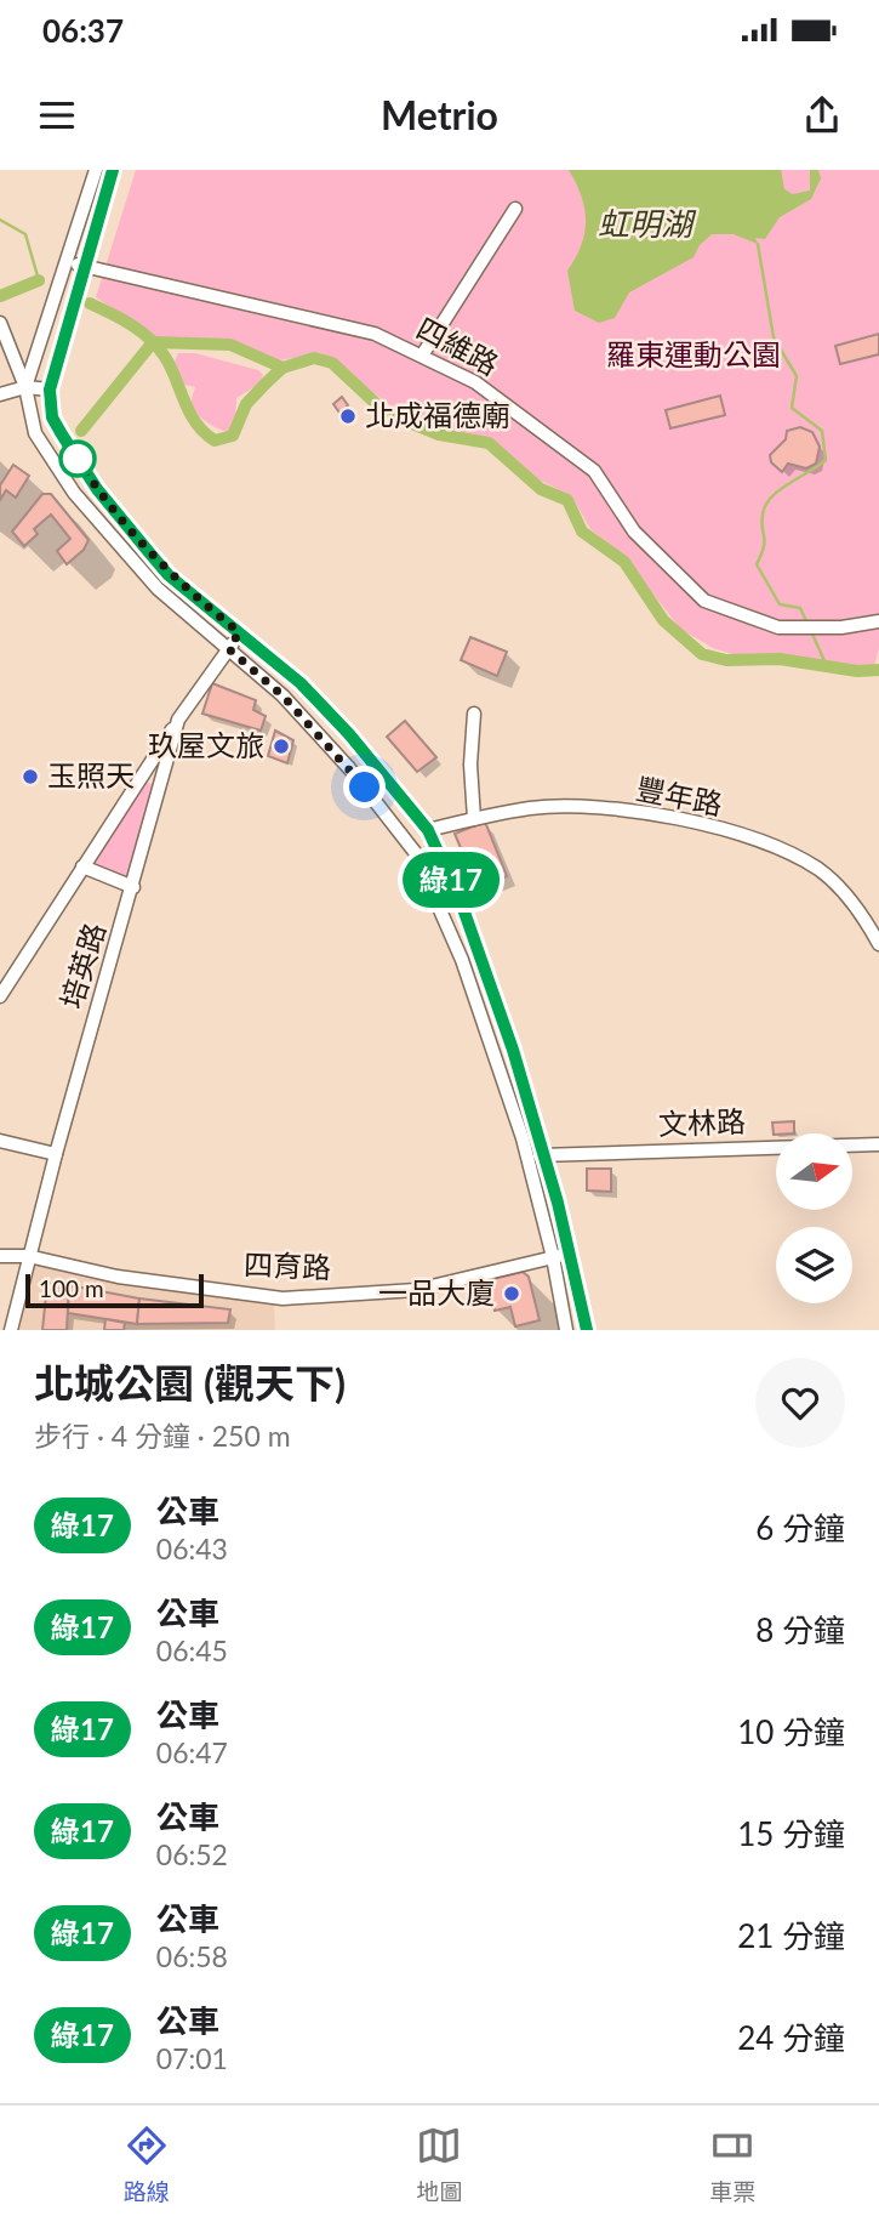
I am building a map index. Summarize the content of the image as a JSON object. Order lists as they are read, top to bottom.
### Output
{
  "streets": {
    "street": [
      "四維路",
      "豐年路",
      "培英路",
      "文林路",
      "四育路"
    ]
  },
  "crossings": [
    ["培英路", "四育路"]
  ],
  "water": ["虹明湖"],
  "parks": ["羅東運動公園"],
  "places": [
    "北成福德廟",
    "玖屋文旅",
    "玉照天",
    "一品大廈"
  ],
  "lines": ["bus line 綠17"],
  "scale_bar": "100 m",
  "north": "right",
  "page": {
    "status": "06:37",
    "header": "Metrio",
    "on_map": "綠17",
    "scale": "100 m",
    "heading": ["北城公園 (觀天下)", "步行 · 4 分鐘 · 250 m"],
    "list": [
      {
        "mark": "綠17",
        "name": "公車",
        "note": "06:43",
        "value": "6 分鐘"
      },
      {
        "mark": "綠17",
        "name": "公車",
        "note": "06:45",
        "value": "8 分鐘"
      },
      {
        "mark": "綠17",
        "name": "公車",
        "note": "06:47",
        "value": "10 分鐘"
      },
      {
        "mark": "綠17",
        "name": "公車",
        "note": "06:52",
        "value": "15 分鐘"
      },
      {
        "mark": "綠17",
        "name": "公車",
        "note": "06:58",
        "value": "21 分鐘"
      },
      {
        "mark": "綠17",
        "name": "公車",
        "note": "07:01",
        "value": "24 分鐘"
      }
    ],
    "tabs": ["路線", "地圖", "車票"]
  }
}
